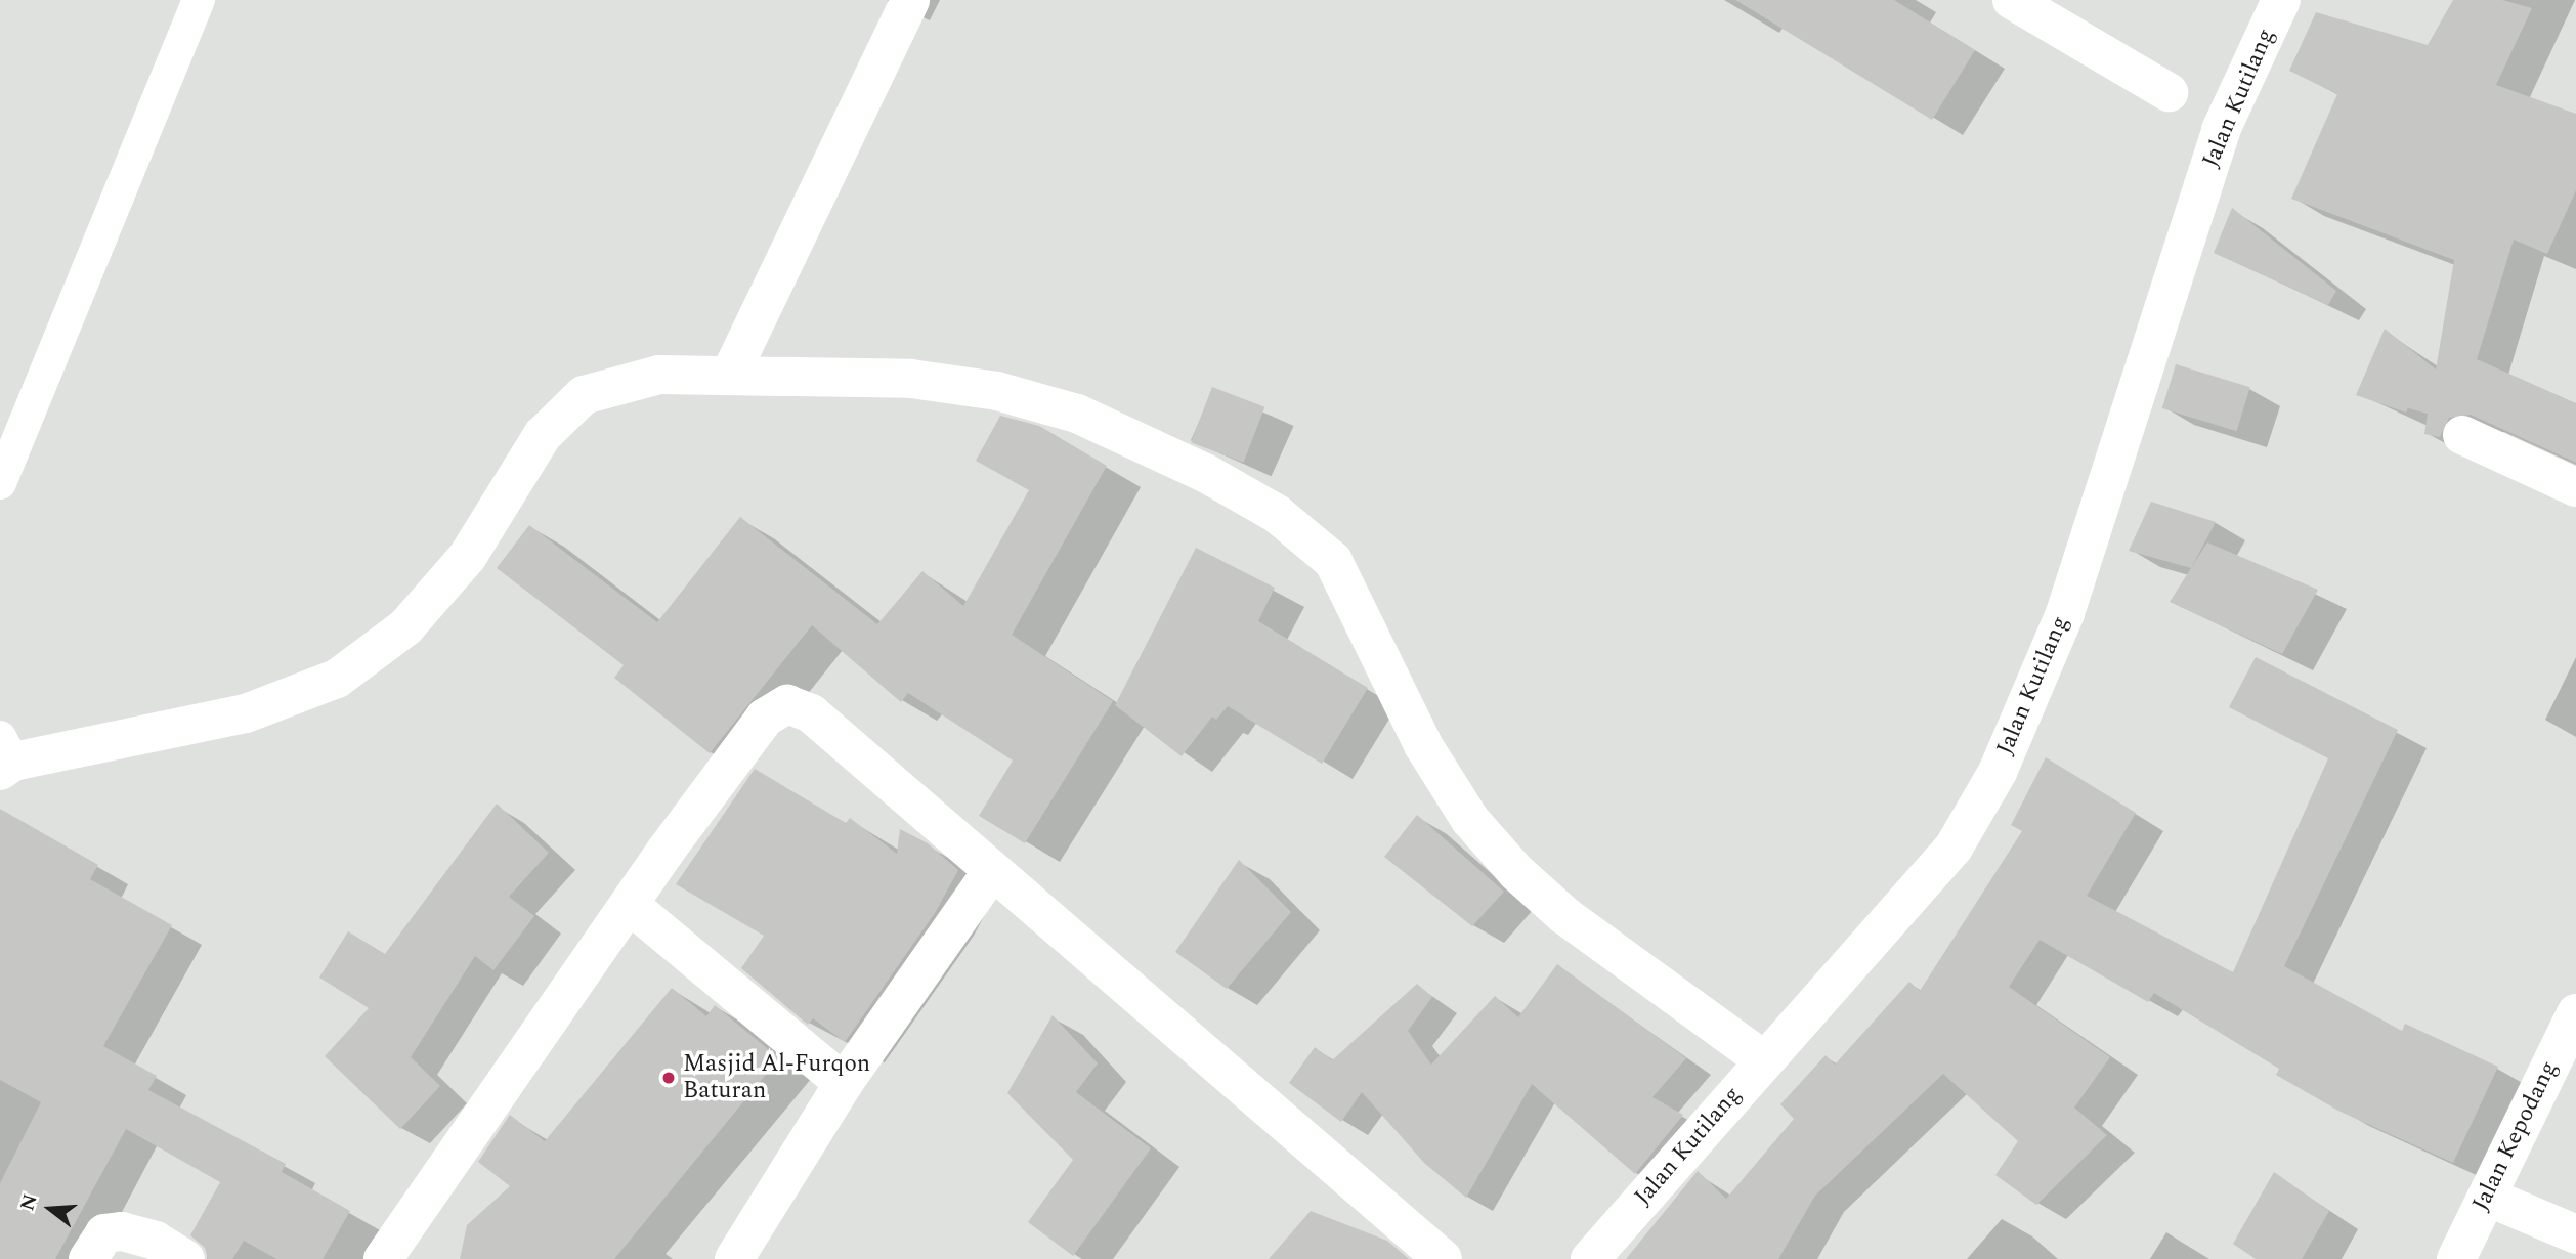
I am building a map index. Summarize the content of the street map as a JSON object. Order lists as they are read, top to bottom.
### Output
{
  "streets": {
    "street": ["Jalan Kutilang", "Jalan Kepodang"]
  },
  "places": ["Masjid Al-Furqon Baturan"],
  "north": "left"
}
